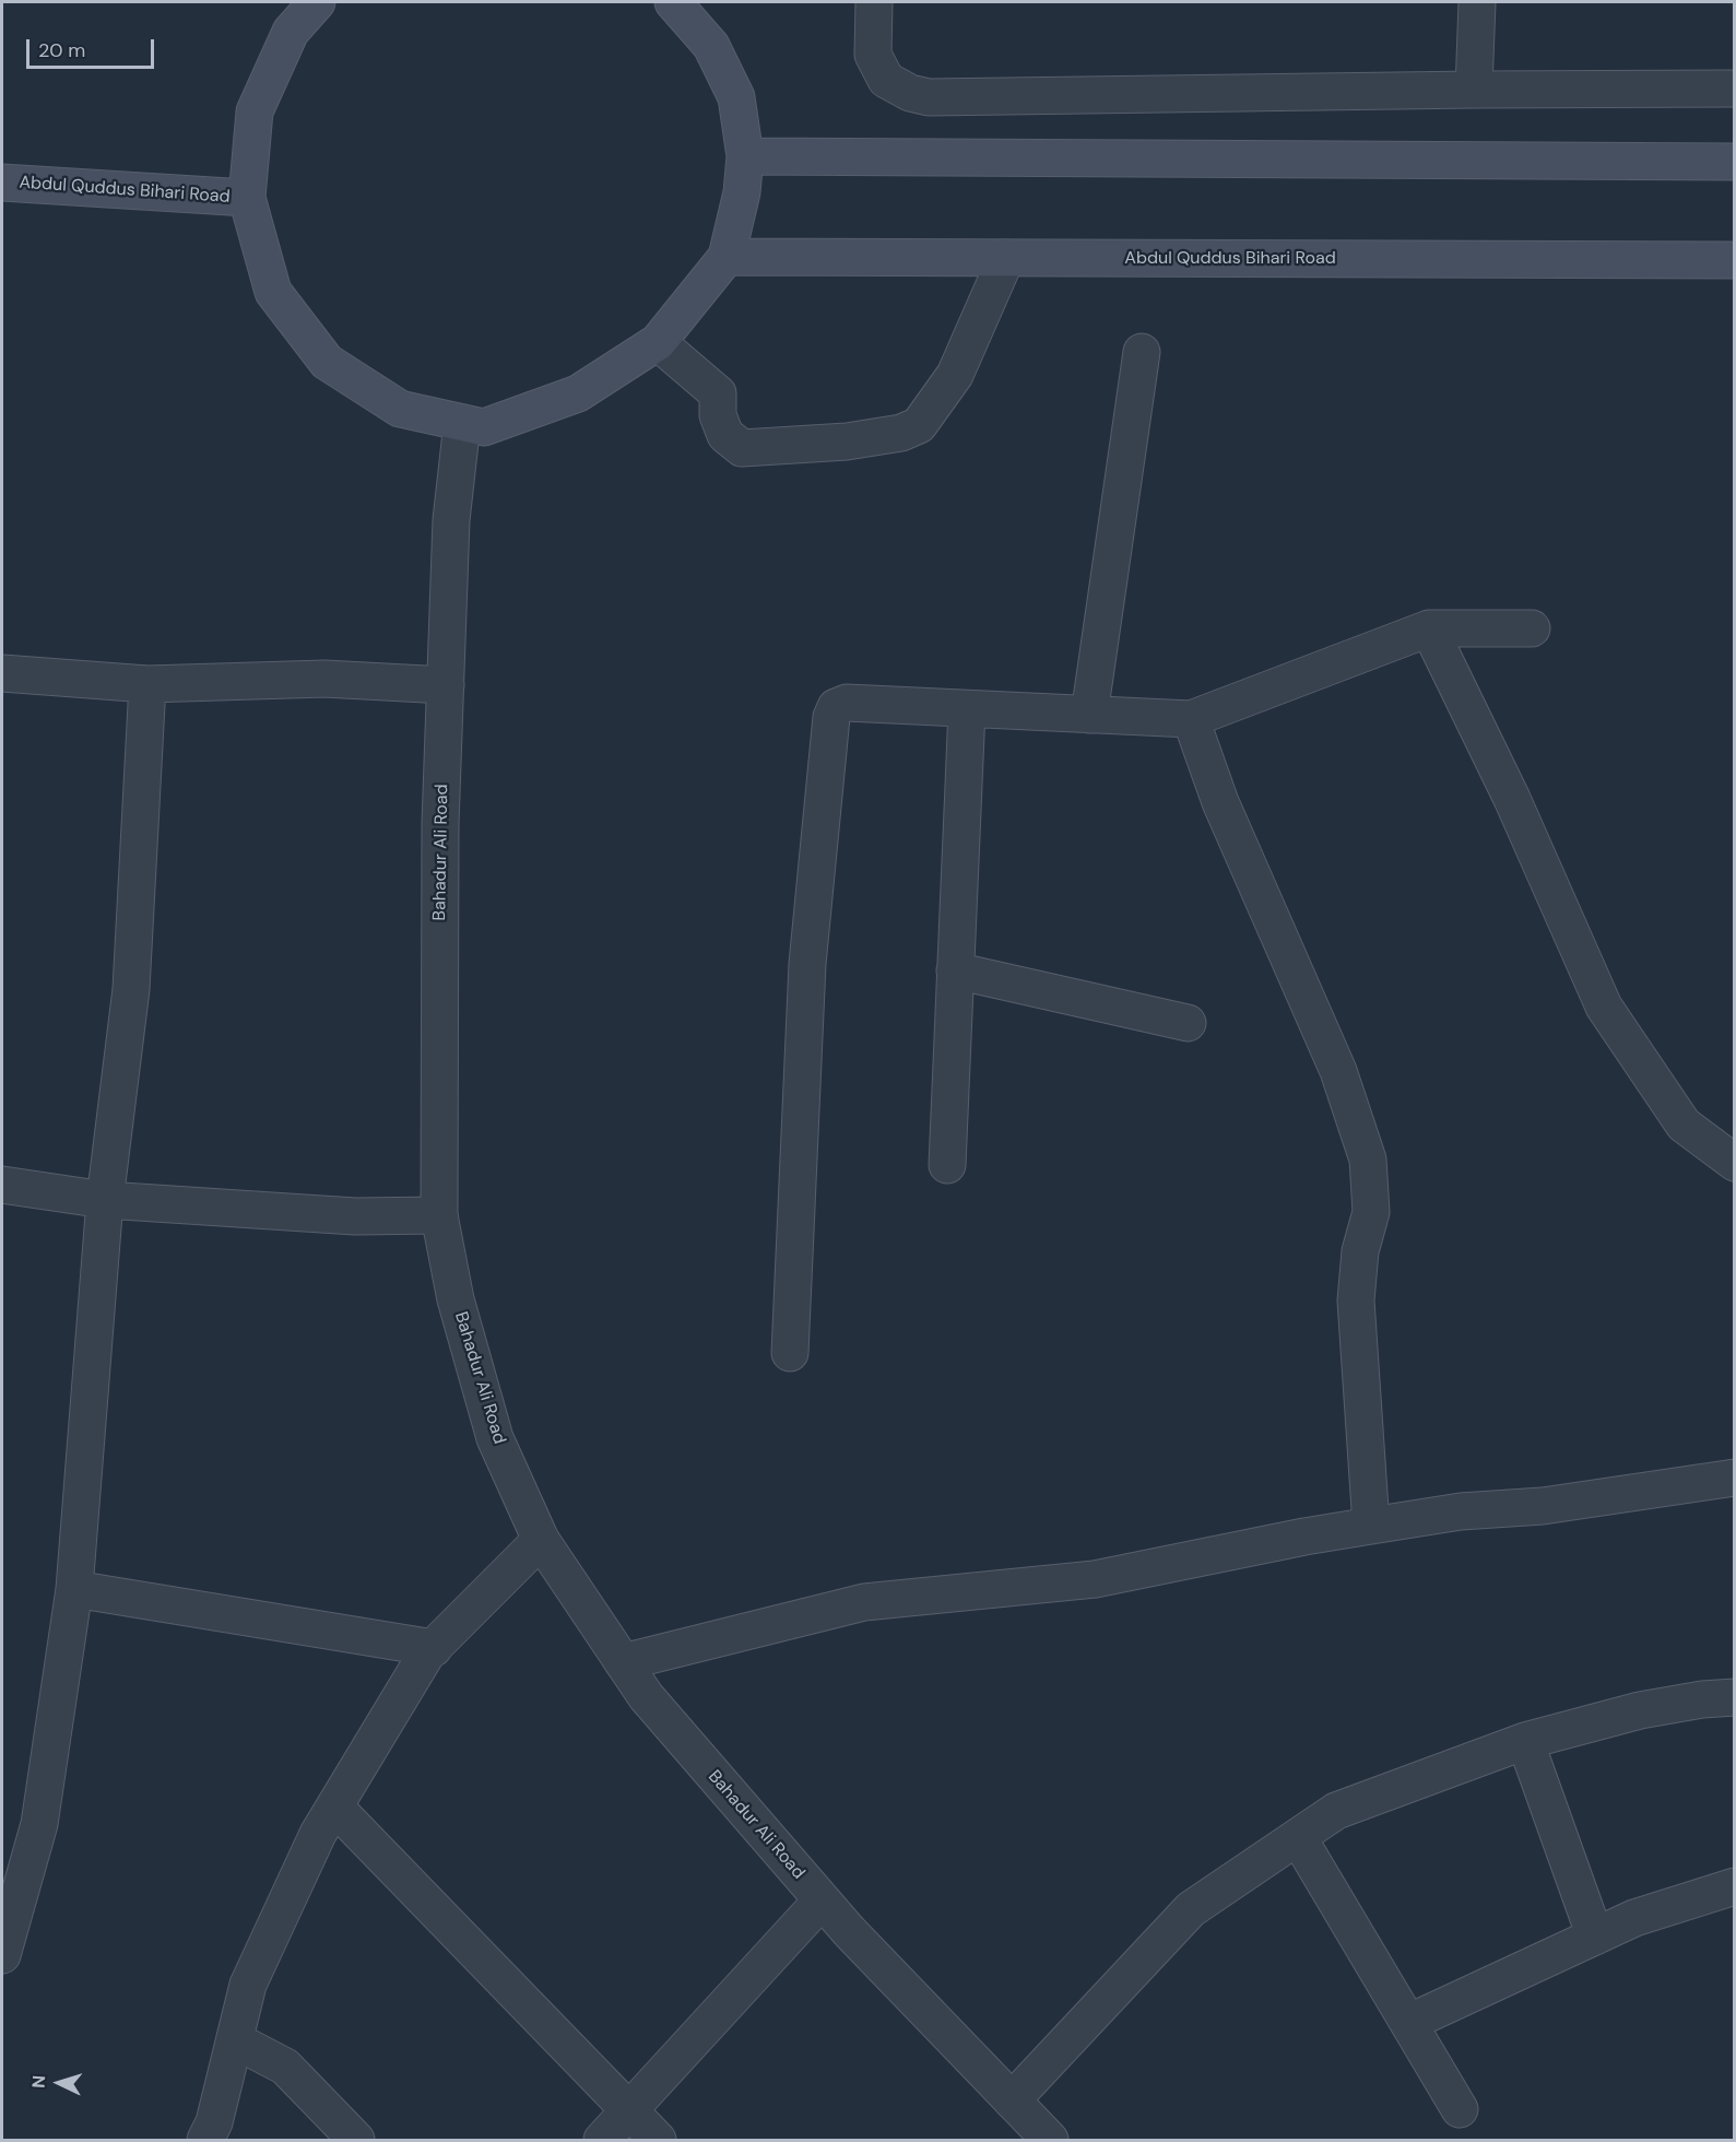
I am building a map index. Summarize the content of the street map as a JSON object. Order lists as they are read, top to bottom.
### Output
{
  "streets": {
    "main road": ["Abdul Quddus Bihari Road"],
    "street": ["Bahadur Ali Road"]
  },
  "scale_bar": "20 m",
  "north": "left"
}
